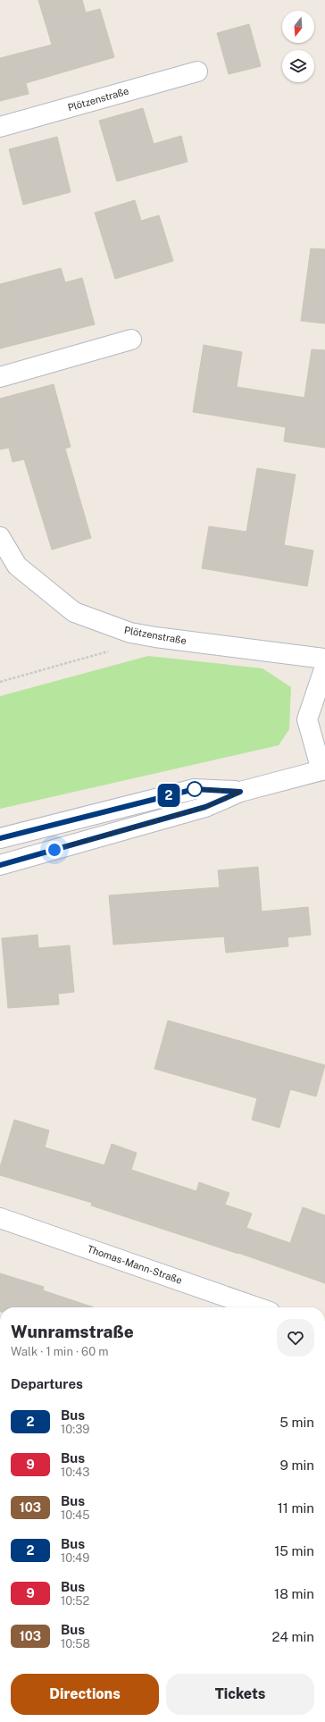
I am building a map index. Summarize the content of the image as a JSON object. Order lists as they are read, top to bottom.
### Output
{
  "streets": {
    "street": ["Plötzenstraße", "Thomas-Mann-Straße"]
  },
  "lines": ["bus line 2"],
  "north": "bottom",
  "page": {
    "on_map": "2",
    "heading": [
      ["Wunramstraße", "Walk · 1 min · 60 m"],
      "Departures"
    ],
    "list": [
      {
        "mark": "2",
        "name": "Bus",
        "note": "10:39",
        "value": "5 min"
      },
      {
        "mark": "9",
        "name": "Bus",
        "note": "10:43",
        "value": "9 min"
      },
      {
        "mark": "103",
        "name": "Bus",
        "note": "10:45",
        "value": "11 min"
      },
      {
        "mark": "2",
        "name": "Bus",
        "note": "10:49",
        "value": "15 min"
      },
      {
        "mark": "9",
        "name": "Bus",
        "note": "10:52",
        "value": "18 min"
      },
      {
        "mark": "103",
        "name": "Bus",
        "note": "10:58",
        "value": "24 min"
      }
    ],
    "buttons": ["Directions", "Tickets"]
  }
}
